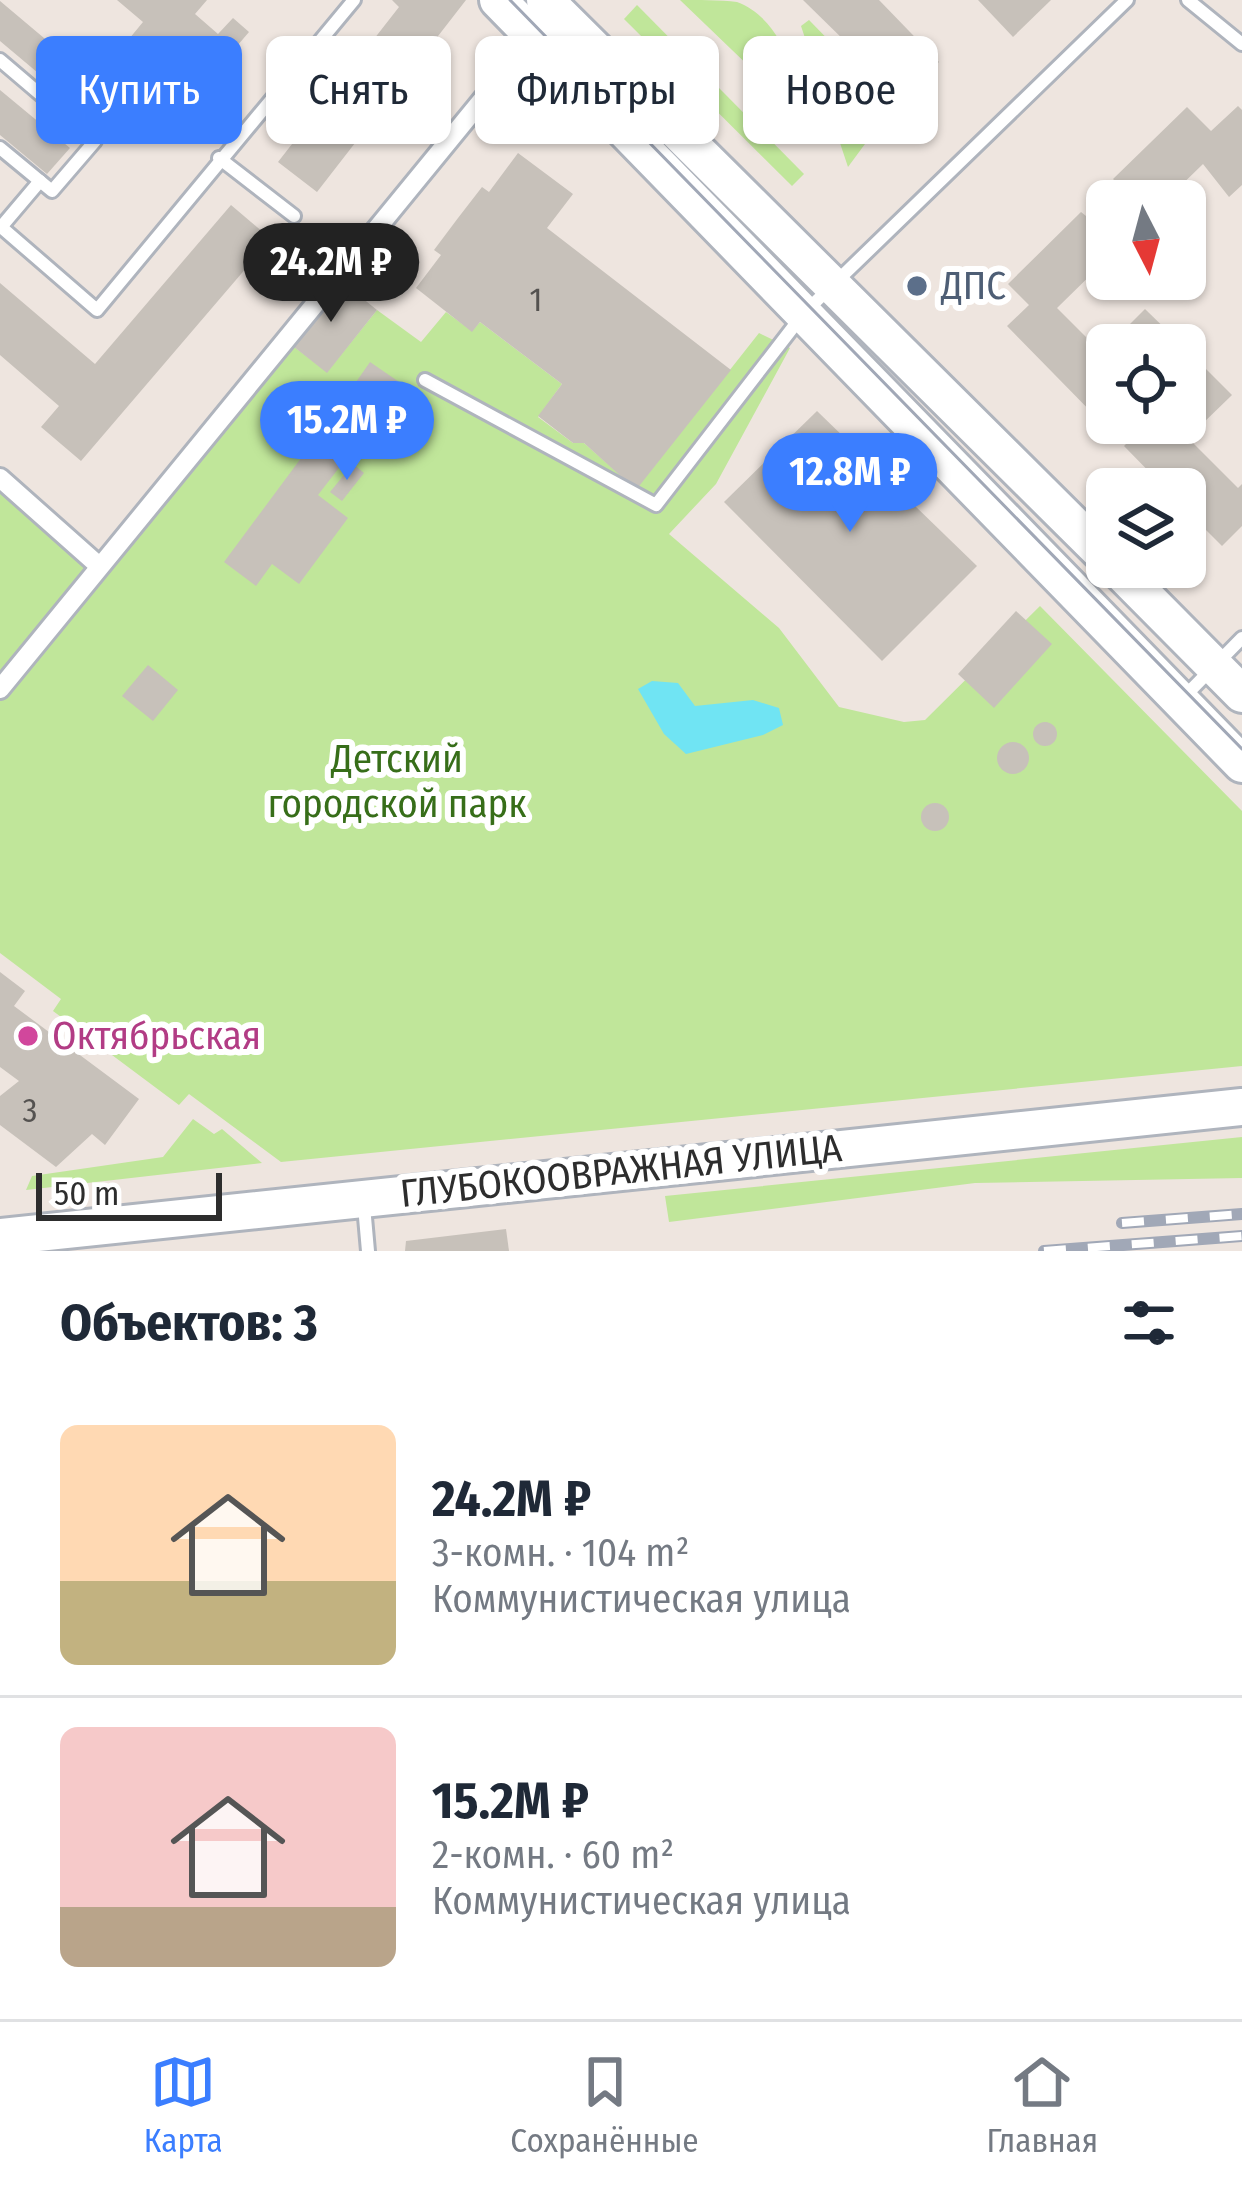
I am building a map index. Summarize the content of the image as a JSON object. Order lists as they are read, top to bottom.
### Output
{
  "streets": {
    "main road": ["ГЛУБОКООВРАЖНАЯ УЛИЦА"]
  },
  "parks": ["Детский городской парк"],
  "places": ["ДПС", "Октябрьская"],
  "house_numbers": ["1", "3"],
  "scale_bar": "50 m",
  "north": "bottom",
  "page": {
    "chip": [
      "Купить",
      "Снять",
      "Фильтры",
      "Новое"
    ],
    "price": ["24.2M ₽", "15.2M ₽", "12.8M ₽"],
    "scale": "50 m",
    "heading": "Объектов: 3",
    "list": [
      {
        "name": "24.2M ₽",
        "note": "3-комн. · 104 m² · Коммунистическая улица"
      },
      {
        "name": "15.2M ₽",
        "note": "2-комн. · 60 m² · Коммунистическая улица"
      }
    ],
    "tabs": ["Карта", "Сохранённые", "Главная"]
  }
}
